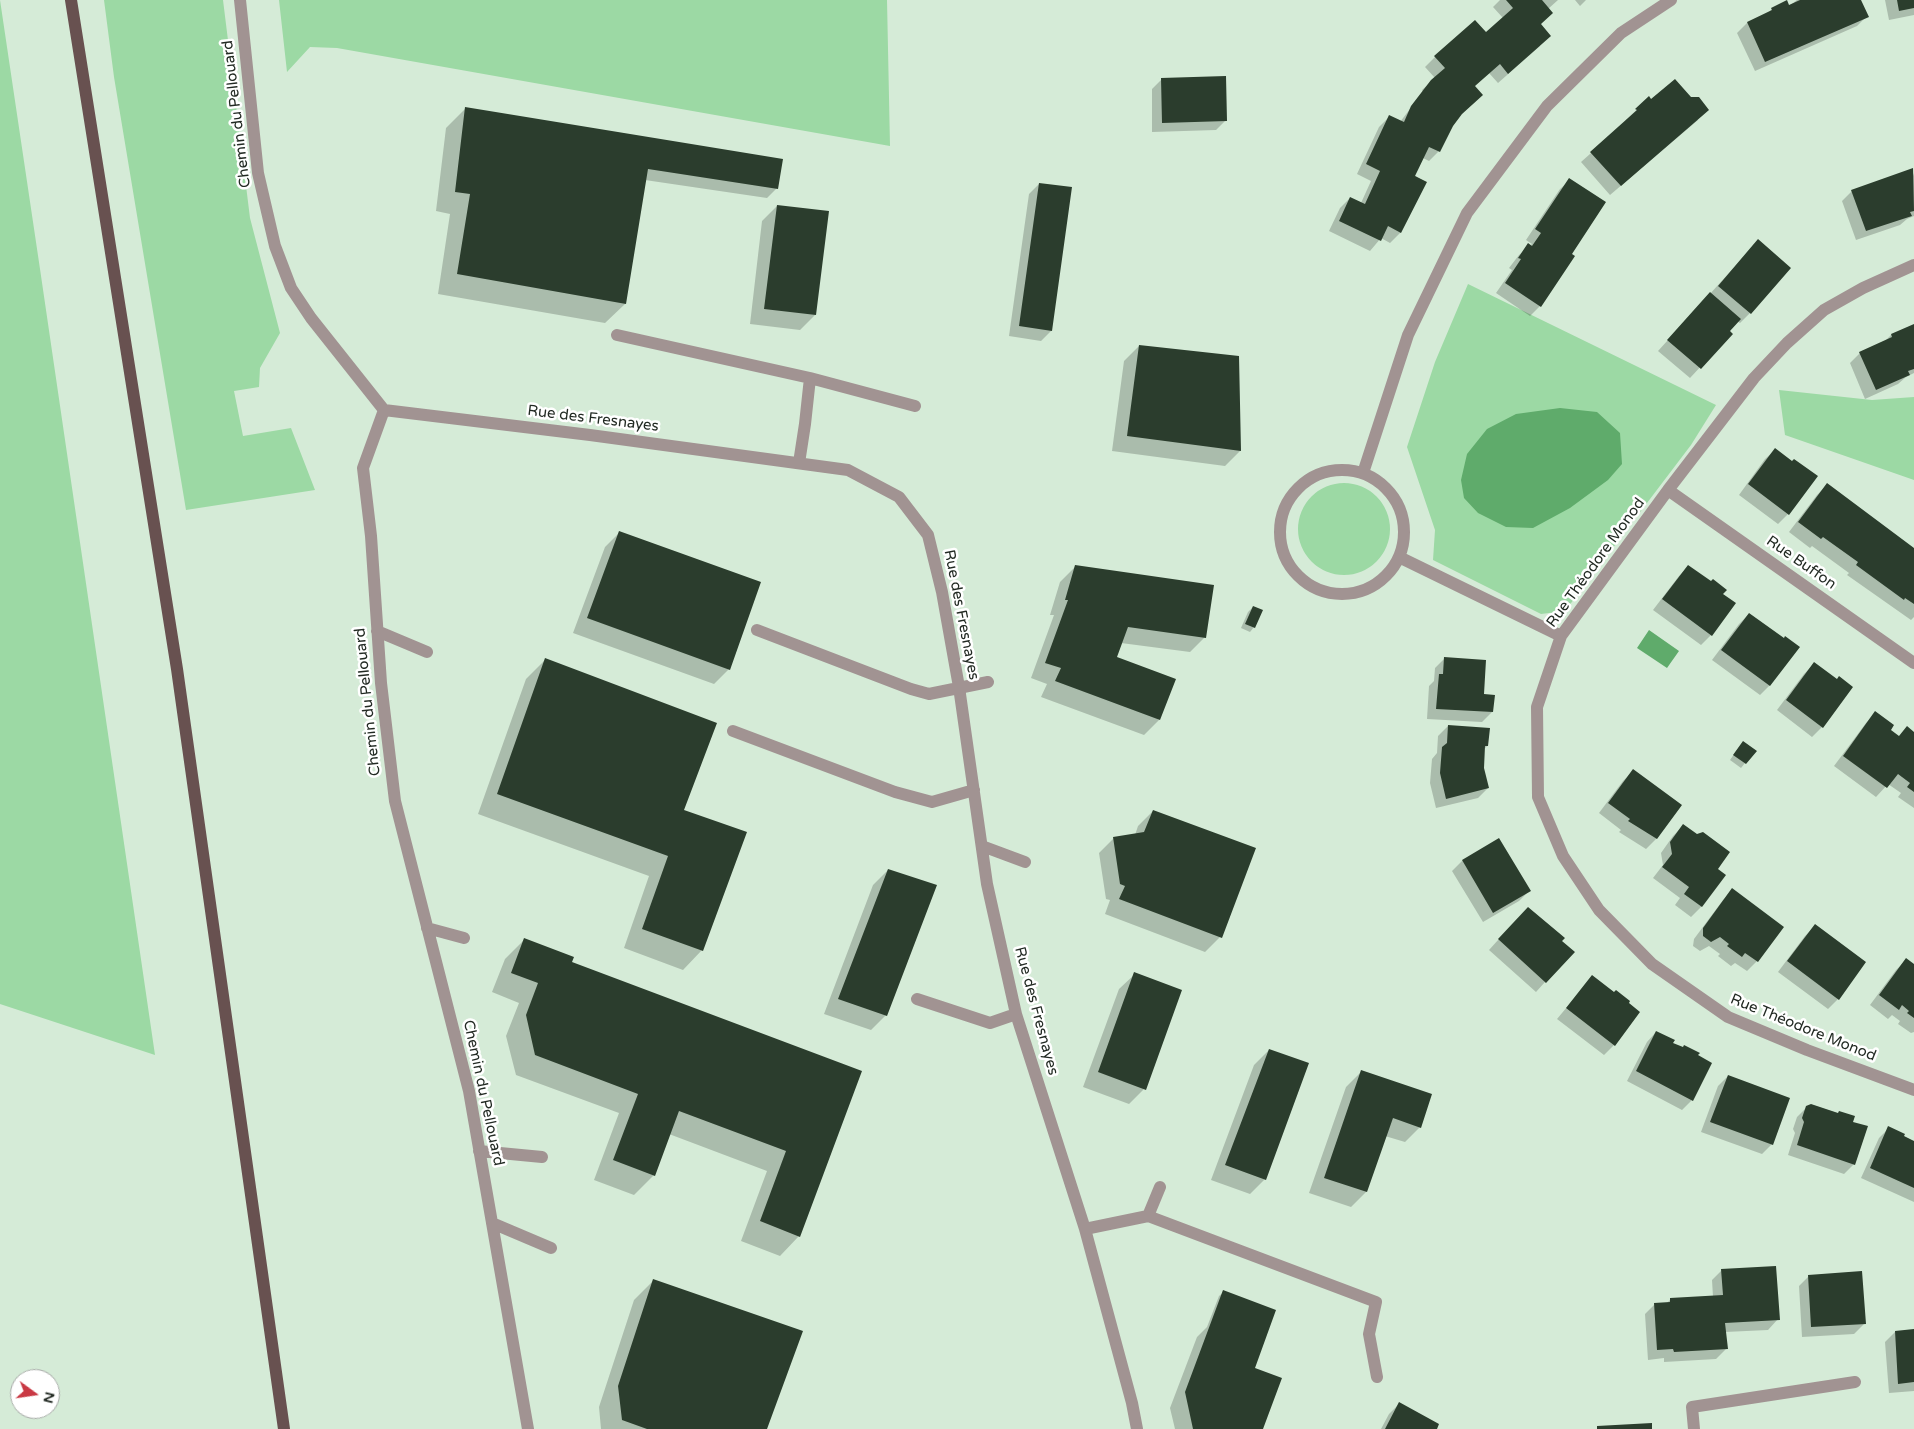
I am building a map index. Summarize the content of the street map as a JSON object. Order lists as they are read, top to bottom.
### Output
{
  "streets": {
    "street": [
      "Chemin du Pellouard",
      "Rue des Fresnayes",
      "Rue Théodore Monod",
      "Rue Buffon"
    ]
  },
  "crossings": [
    ["Chemin du Pellouard", "Rue des Fresnayes"],
    ["Rue Théodore Monod", "Rue Buffon"]
  ],
  "north": "right"
}
